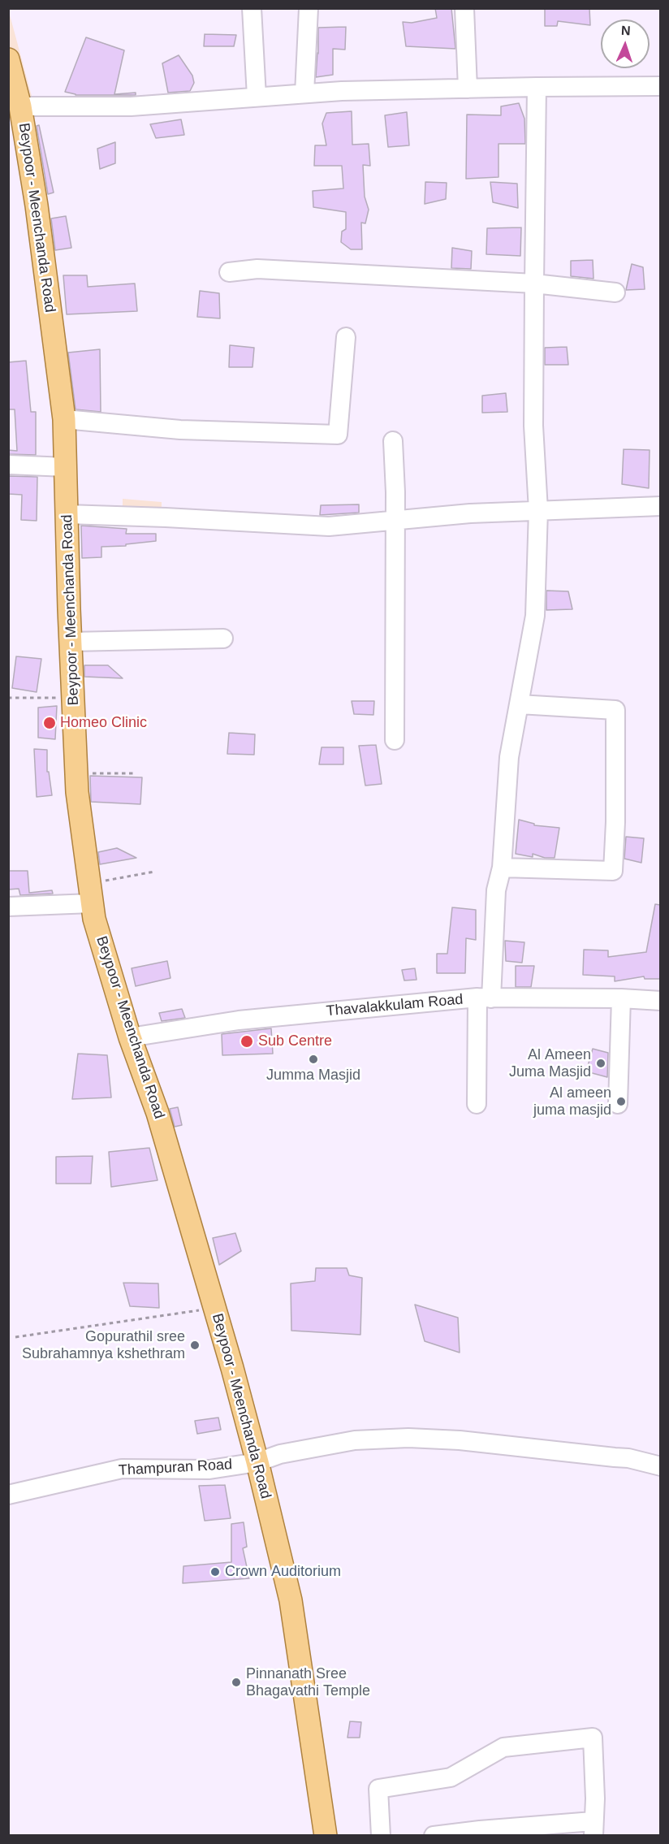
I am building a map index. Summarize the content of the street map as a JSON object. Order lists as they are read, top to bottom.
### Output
{
  "streets": {
    "main road": ["Beypoor - Meenchanda Road"],
    "street": ["Thavalakkulam Road", "Thampuran Road"]
  },
  "crossings": [
    ["Beypoor - Meenchanda Road", "Thavalakkulam Road"],
    ["Beypoor - Meenchanda Road", "Thampuran Road"]
  ],
  "places": [
    "Homeo Clinic",
    "Sub Centre",
    "Jumma Masjid",
    "Al Ameen Juma Masjid",
    "Al ameen juma masjid",
    "Gopurathil sree Subrahamnya kshethram",
    "Crown Auditorium",
    "Pinnanath Sree Bhagavathi Temple"
  ],
  "north": "top"
}
